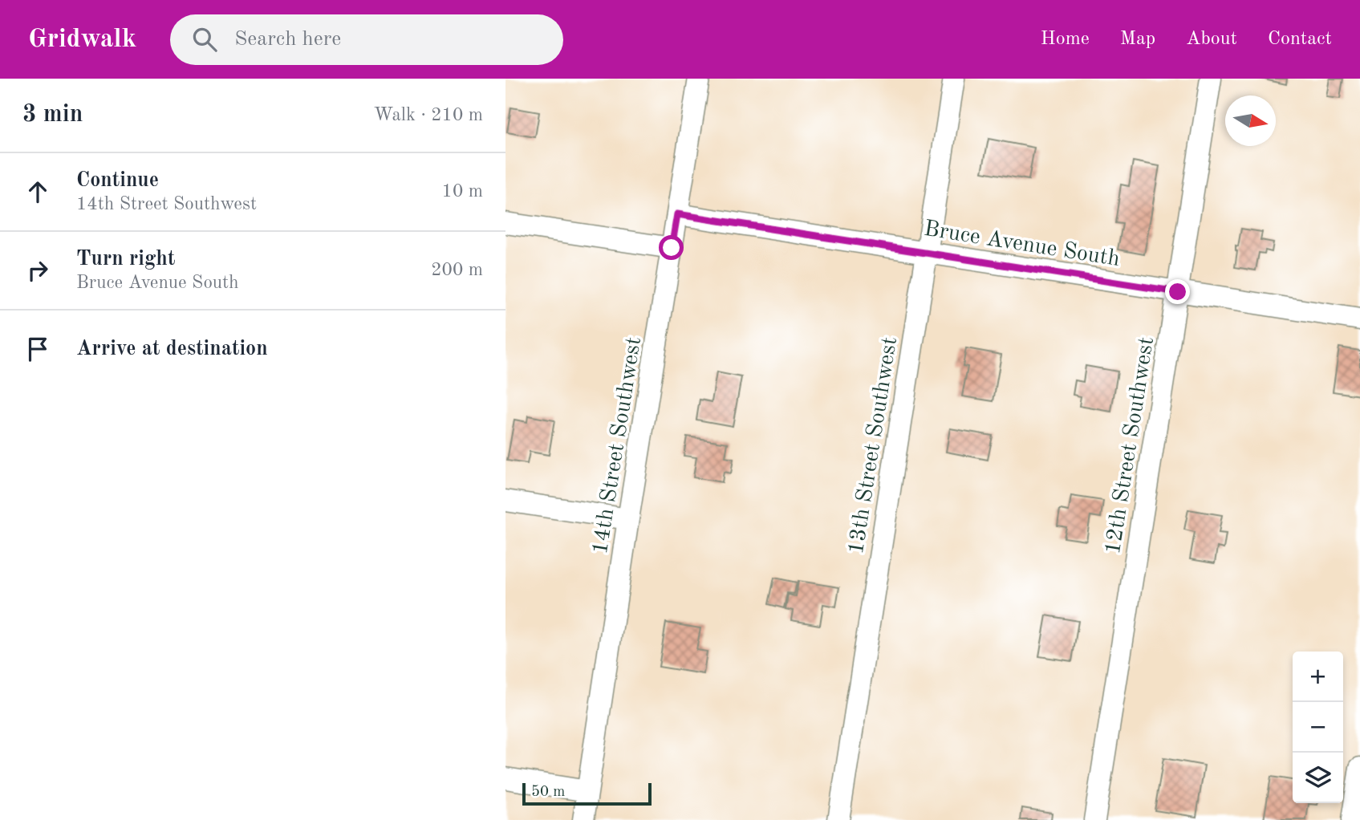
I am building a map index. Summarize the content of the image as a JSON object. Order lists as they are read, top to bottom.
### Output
{
  "streets": {
    "street": [
      "Bruce Avenue South",
      "14th Street Southwest",
      "13th Street Southwest",
      "12th Street Southwest"
    ]
  },
  "crossings": [
    ["Bruce Avenue South", "14th Street Southwest"],
    ["Bruce Avenue South", "13th Street Southwest"],
    ["Bruce Avenue South", "12th Street Southwest"]
  ],
  "scale_bar": "50 m",
  "north": "right",
  "page": {
    "header": "Gridwalk",
    "search": "Search here",
    "nav": [
      "Home",
      "Map",
      "About",
      "Contact"
    ],
    "heading": ["3 min", "Walk · 210 m"],
    "list": [
      ["Continue", "14th Street Southwest", "10 m"],
      ["Turn right", "Bruce Avenue South", "200 m"],
      "Arrive at destination"
    ],
    "map_buttons": ["+", "−"],
    "scale": "50 m"
  }
}
